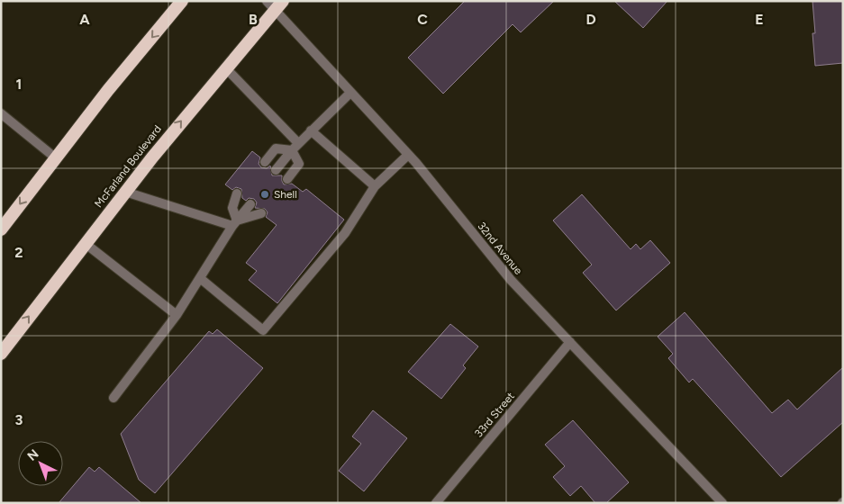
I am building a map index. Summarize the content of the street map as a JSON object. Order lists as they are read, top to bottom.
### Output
{
  "streets": {
    "highway": ["McFarland Boulevard"],
    "street": ["32nd Avenue", "33rd Street"]
  },
  "crossings": [
    ["McFarland Boulevard", "32nd Avenue"],
    ["32nd Avenue", "33rd Street"]
  ],
  "places": ["Shell"],
  "north": "top left",
  "grid": {
    "columns": [
      "A",
      "B",
      "C",
      "D",
      "E"
    ],
    "rows": ["1", "2", "3"]
  }
}
